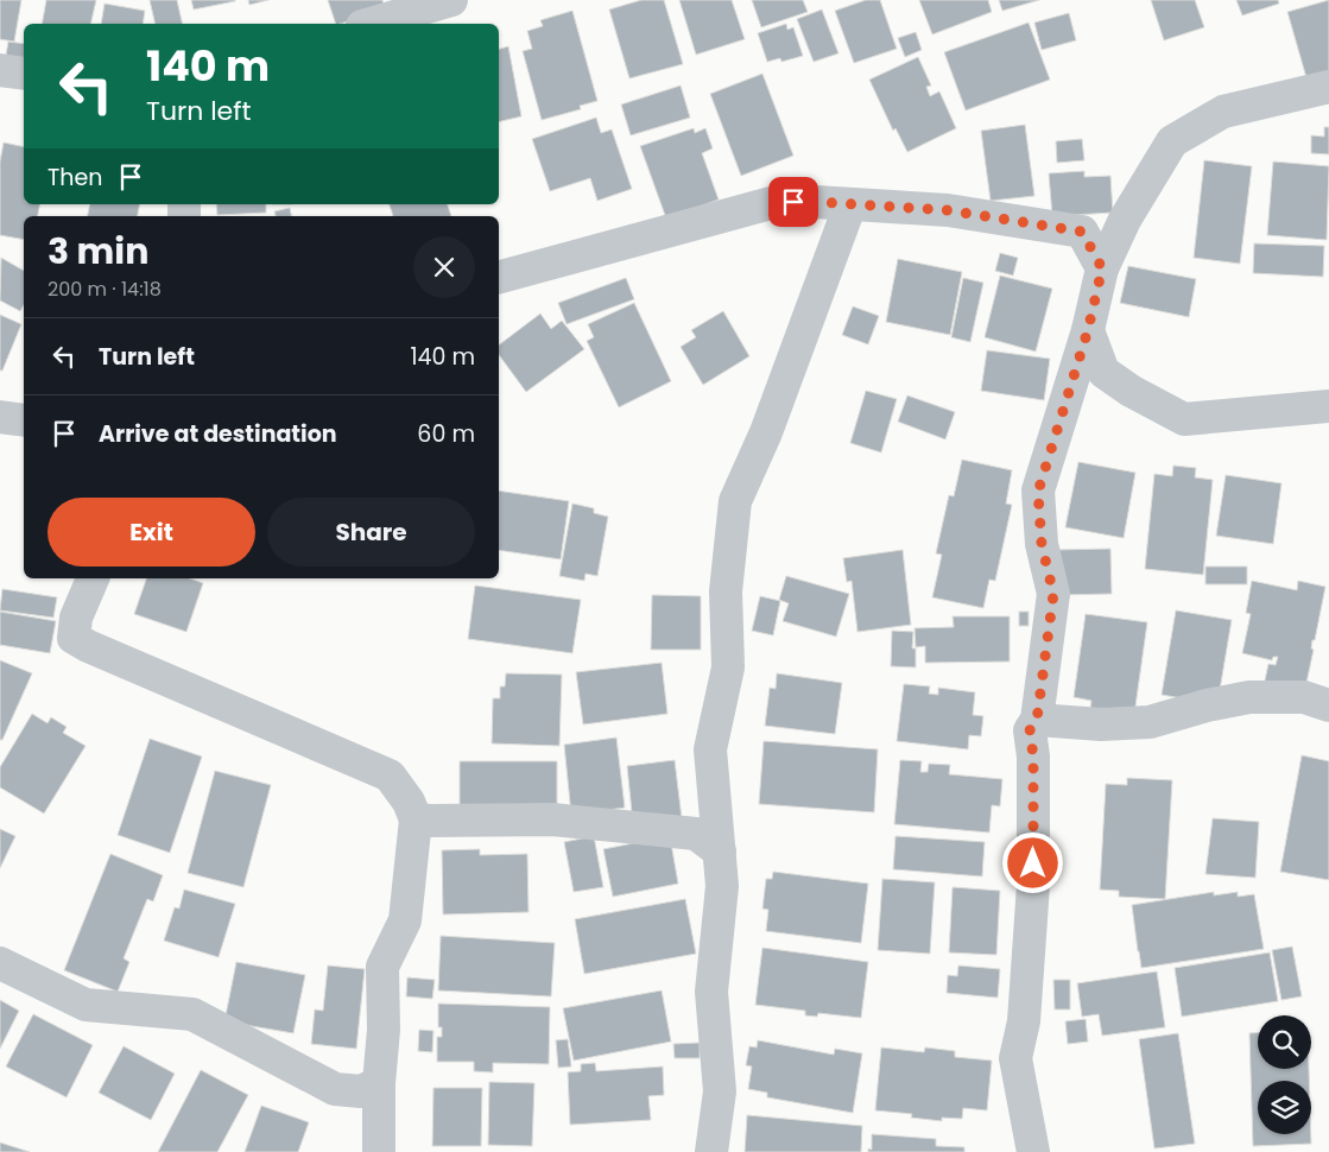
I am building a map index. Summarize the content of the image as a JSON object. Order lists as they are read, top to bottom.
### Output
{
  "page": {
    "turn": ["140 m", "Turn left"],
    "then": "Then",
    "heading": ["3 min", "200 m · 14:18"],
    "list": [
      {
        "name": "Turn left",
        "value": "140 m"
      },
      {
        "name": "Arrive at destination",
        "value": "60 m"
      }
    ],
    "buttons": ["Exit", "Share"]
  }
}
